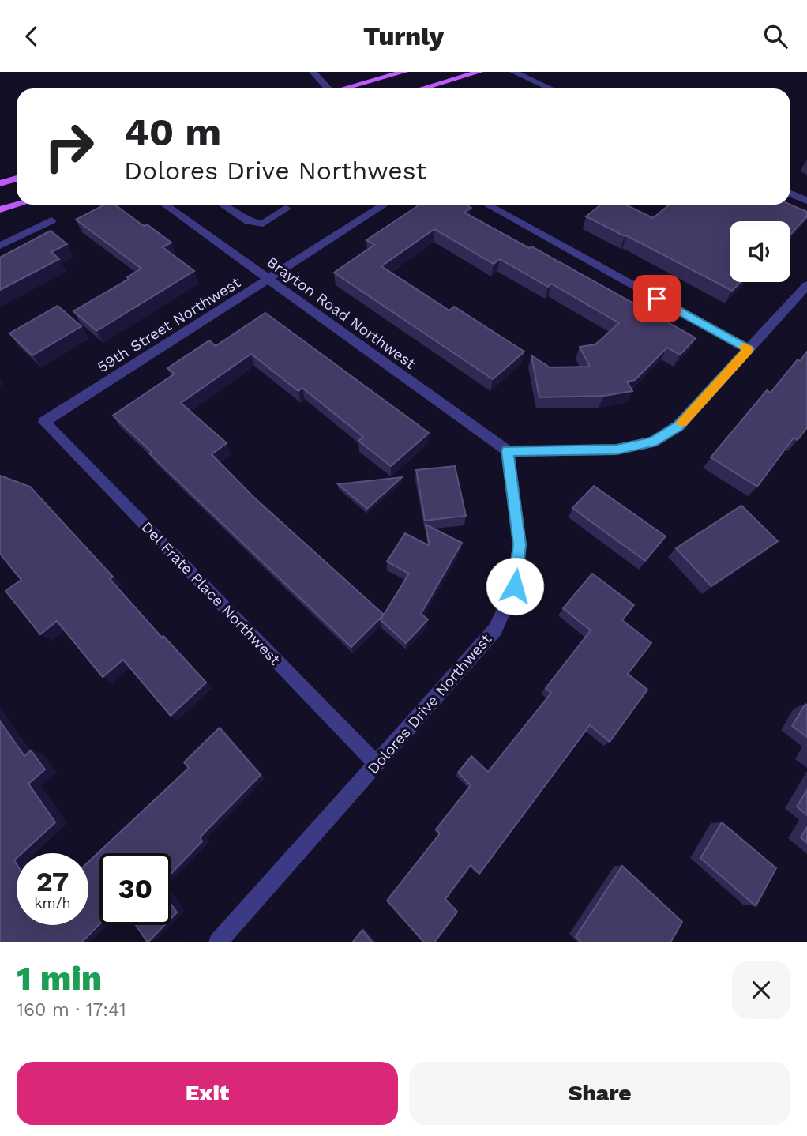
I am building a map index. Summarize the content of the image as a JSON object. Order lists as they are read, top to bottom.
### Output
{
  "streets": {
    "street": [
      "Brayton Road Northwest",
      "59th Street Northwest",
      "Del Frate Place Northwest",
      "Dolores Drive Northwest"
    ]
  },
  "crossings": [
    ["Brayton Road Northwest", "59th Street Northwest"],
    ["Brayton Road Northwest", "Dolores Drive Northwest"],
    ["59th Street Northwest", "Del Frate Place Northwest"],
    ["Del Frate Place Northwest", "Dolores Drive Northwest"]
  ],
  "page": {
    "header": "Turnly",
    "turn": ["40 m", "Dolores Drive Northwest"],
    "speed": "27 km/h",
    "limit": "30",
    "heading": ["1 min", "160 m · 17:41"],
    "buttons": ["Exit", "Share"]
  }
}
